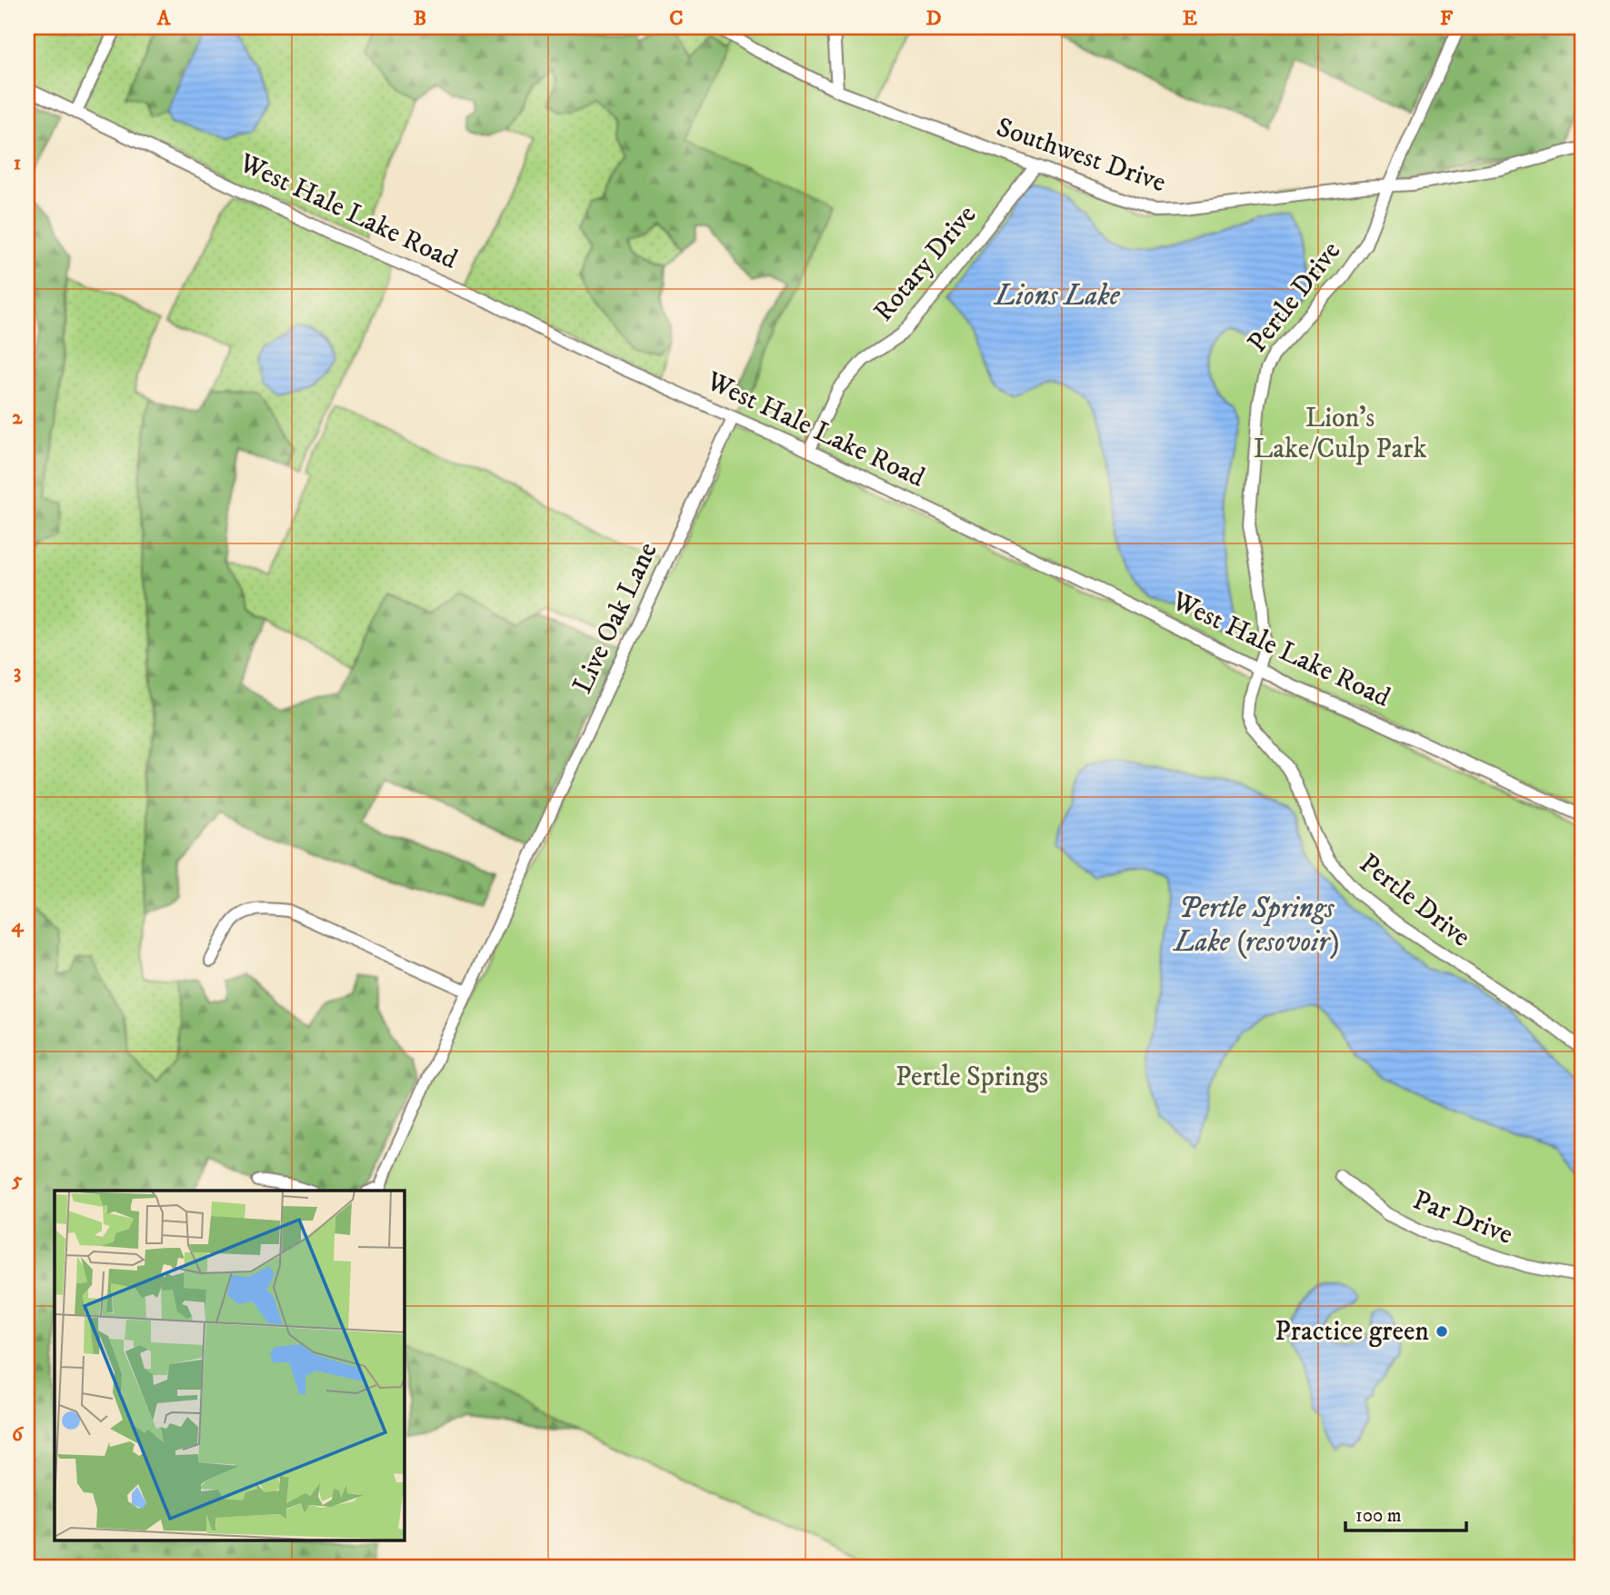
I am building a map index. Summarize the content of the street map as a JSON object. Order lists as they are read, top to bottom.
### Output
{
  "streets": {
    "street": [
      "Southwest Drive",
      "West Hale Lake Road",
      "Rotary Drive",
      "Pertle Drive",
      "Live Oak Lane",
      "Par Drive"
    ]
  },
  "crossings": [
    ["Southwest Drive", "Rotary Drive"],
    ["Southwest Drive", "Pertle Drive"],
    ["West Hale Lake Road", "Rotary Drive"],
    ["West Hale Lake Road", "Pertle Drive"],
    ["West Hale Lake Road", "Live Oak Lane"]
  ],
  "water": ["Lions Lake", "Pertle Springs Lake (resovoir)"],
  "parks": ["Lion's Lake/Culp Park", "Pertle Springs"],
  "places": ["Practice green"],
  "scale_bar": "100 m",
  "grid": {
    "columns": [
      "A",
      "B",
      "C",
      "D",
      "E",
      "F"
    ],
    "rows": [
      "1",
      "2",
      "3",
      "4",
      "5",
      "6"
    ]
  }
}
